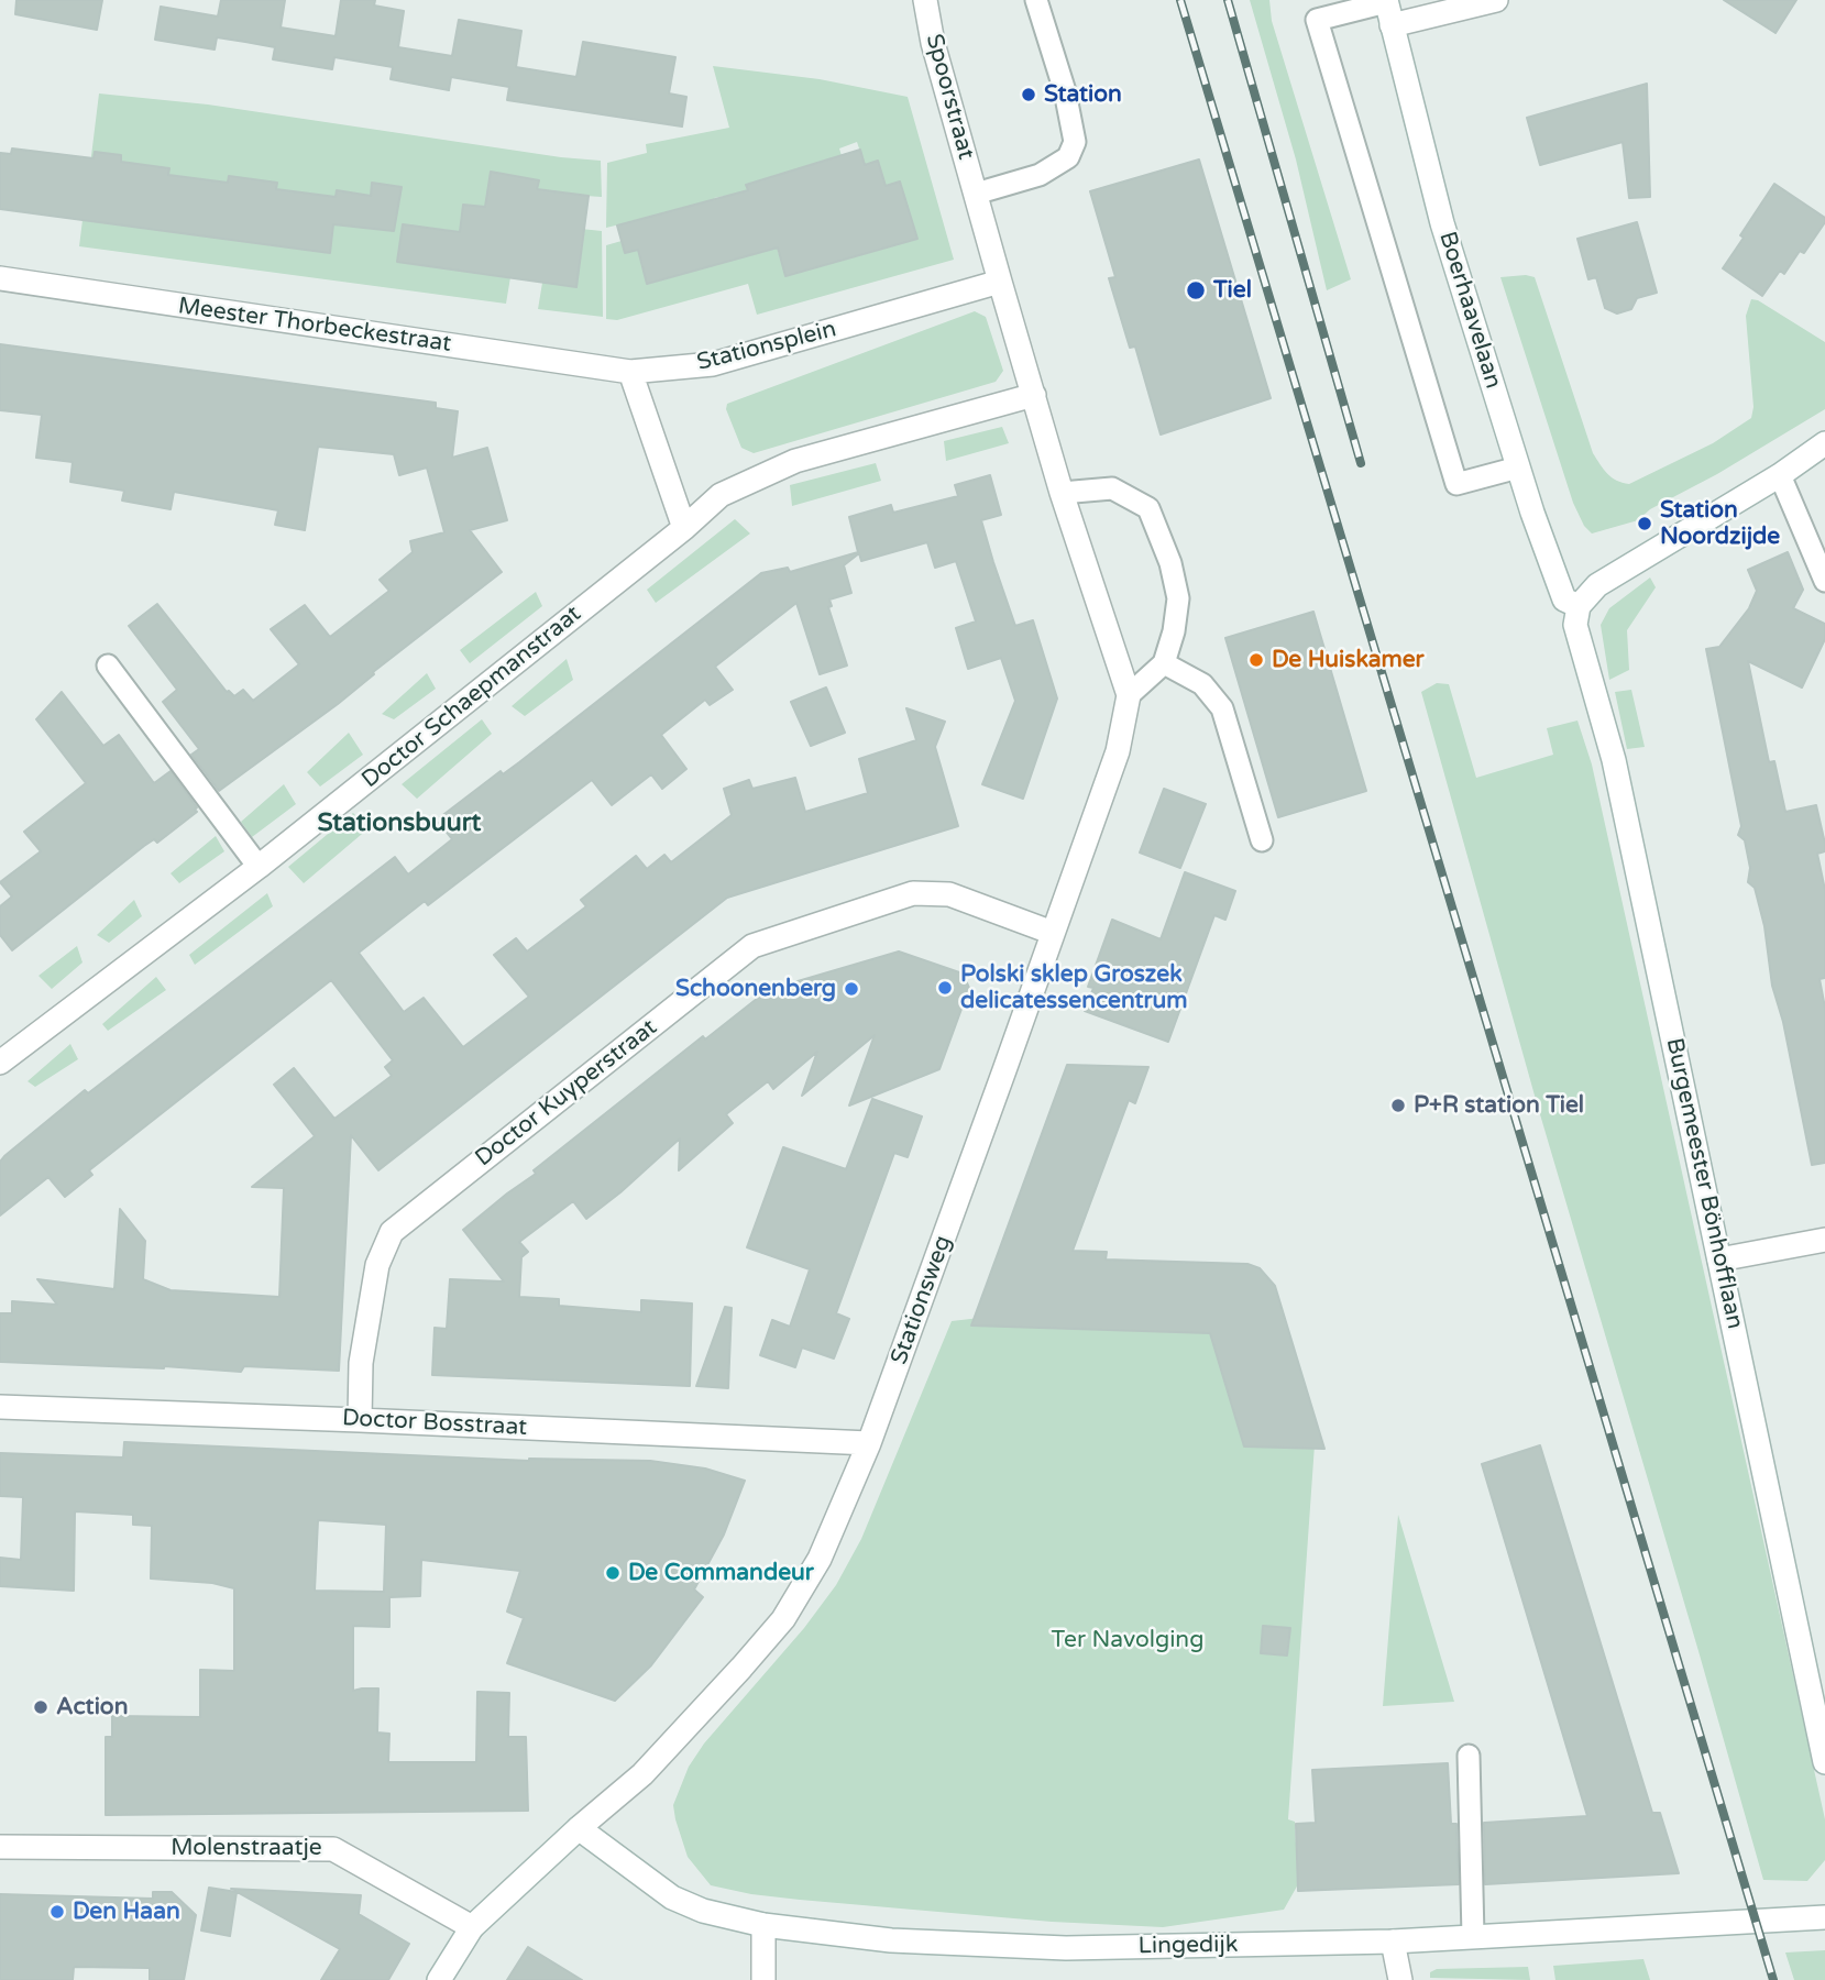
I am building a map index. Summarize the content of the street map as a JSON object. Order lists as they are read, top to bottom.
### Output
{
  "streets": {
    "street": [
      "Spoorstraat",
      "Boerhaavelaan",
      "Meester Thorbeckestraat",
      "Stationsplein",
      "Doctor Schaepmanstraat",
      "Doctor Kuyperstraat",
      "Burgemeester Bönhofflaan",
      "Stationsweg",
      "Doctor Bosstraat",
      "Molenstraatje",
      "Lingedijk"
    ]
  },
  "crossings": [
    ["Spoorstraat", "Stationsplein"],
    ["Boerhaavelaan", "Burgemeester Bönhofflaan"],
    ["Meester Thorbeckestraat", "Stationsplein"],
    ["Doctor Kuyperstraat", "Stationsweg"],
    ["Doctor Kuyperstraat", "Doctor Bosstraat"],
    ["Stationsweg", "Doctor Bosstraat"],
    ["Stationsweg", "Molenstraatje"],
    ["Stationsweg", "Lingedijk"]
  ],
  "districts": ["Stationsbuurt"],
  "parks": ["Ter Navolging"],
  "places": [
    "Station",
    "Tiel",
    "Station Noordzijde",
    "De Huiskamer",
    "Polski sklep Groszek delicatessencentrum",
    "Schoonenberg",
    "P+R station Tiel",
    "De Commandeur",
    "Action",
    "Den Haan"
  ]
}
